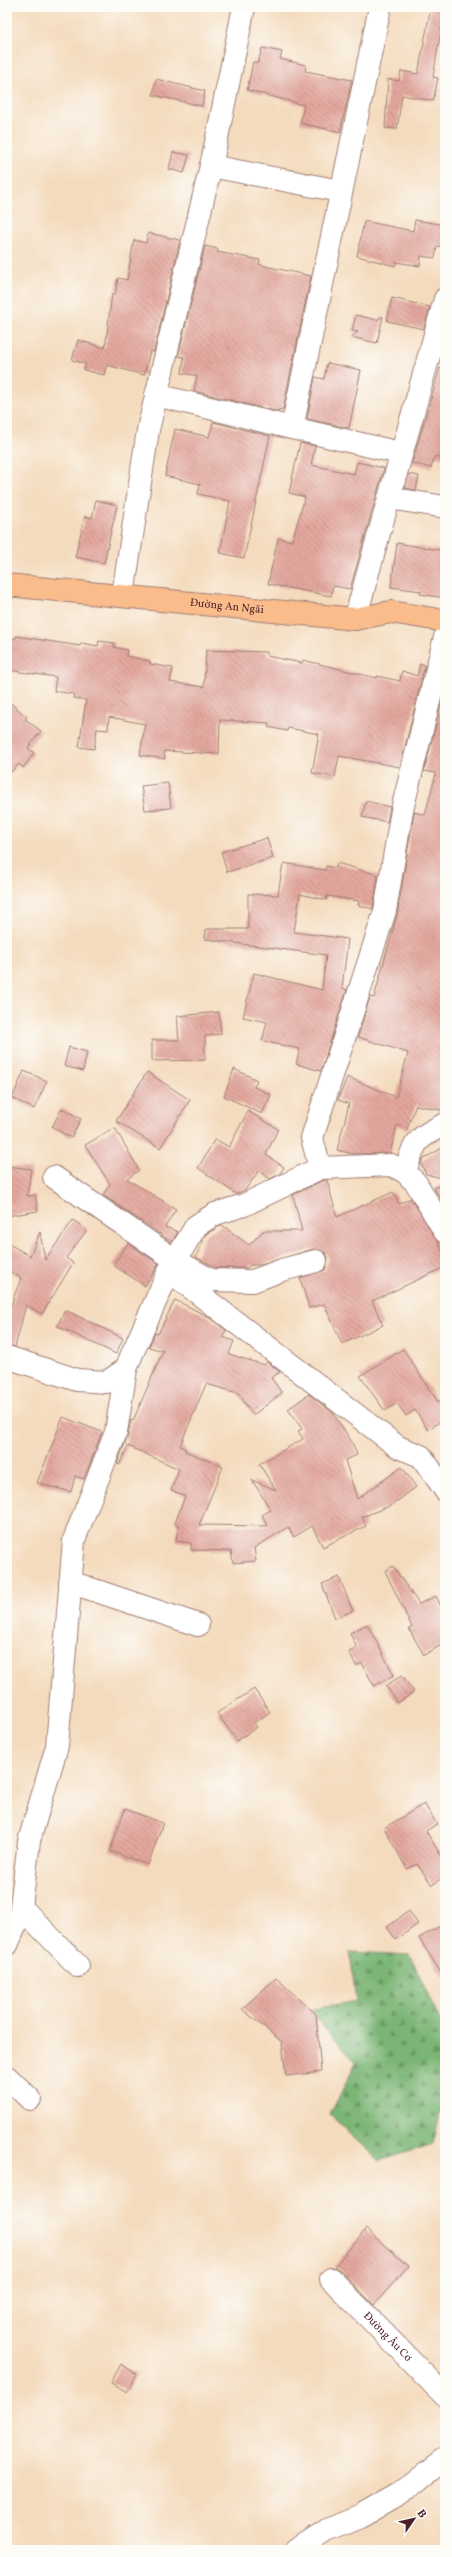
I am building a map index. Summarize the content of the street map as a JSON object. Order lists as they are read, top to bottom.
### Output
{
  "streets": {
    "main road": ["Đường An Ngãi"],
    "street": ["Đường Âu Cơ"]
  },
  "north": "top right"
}
